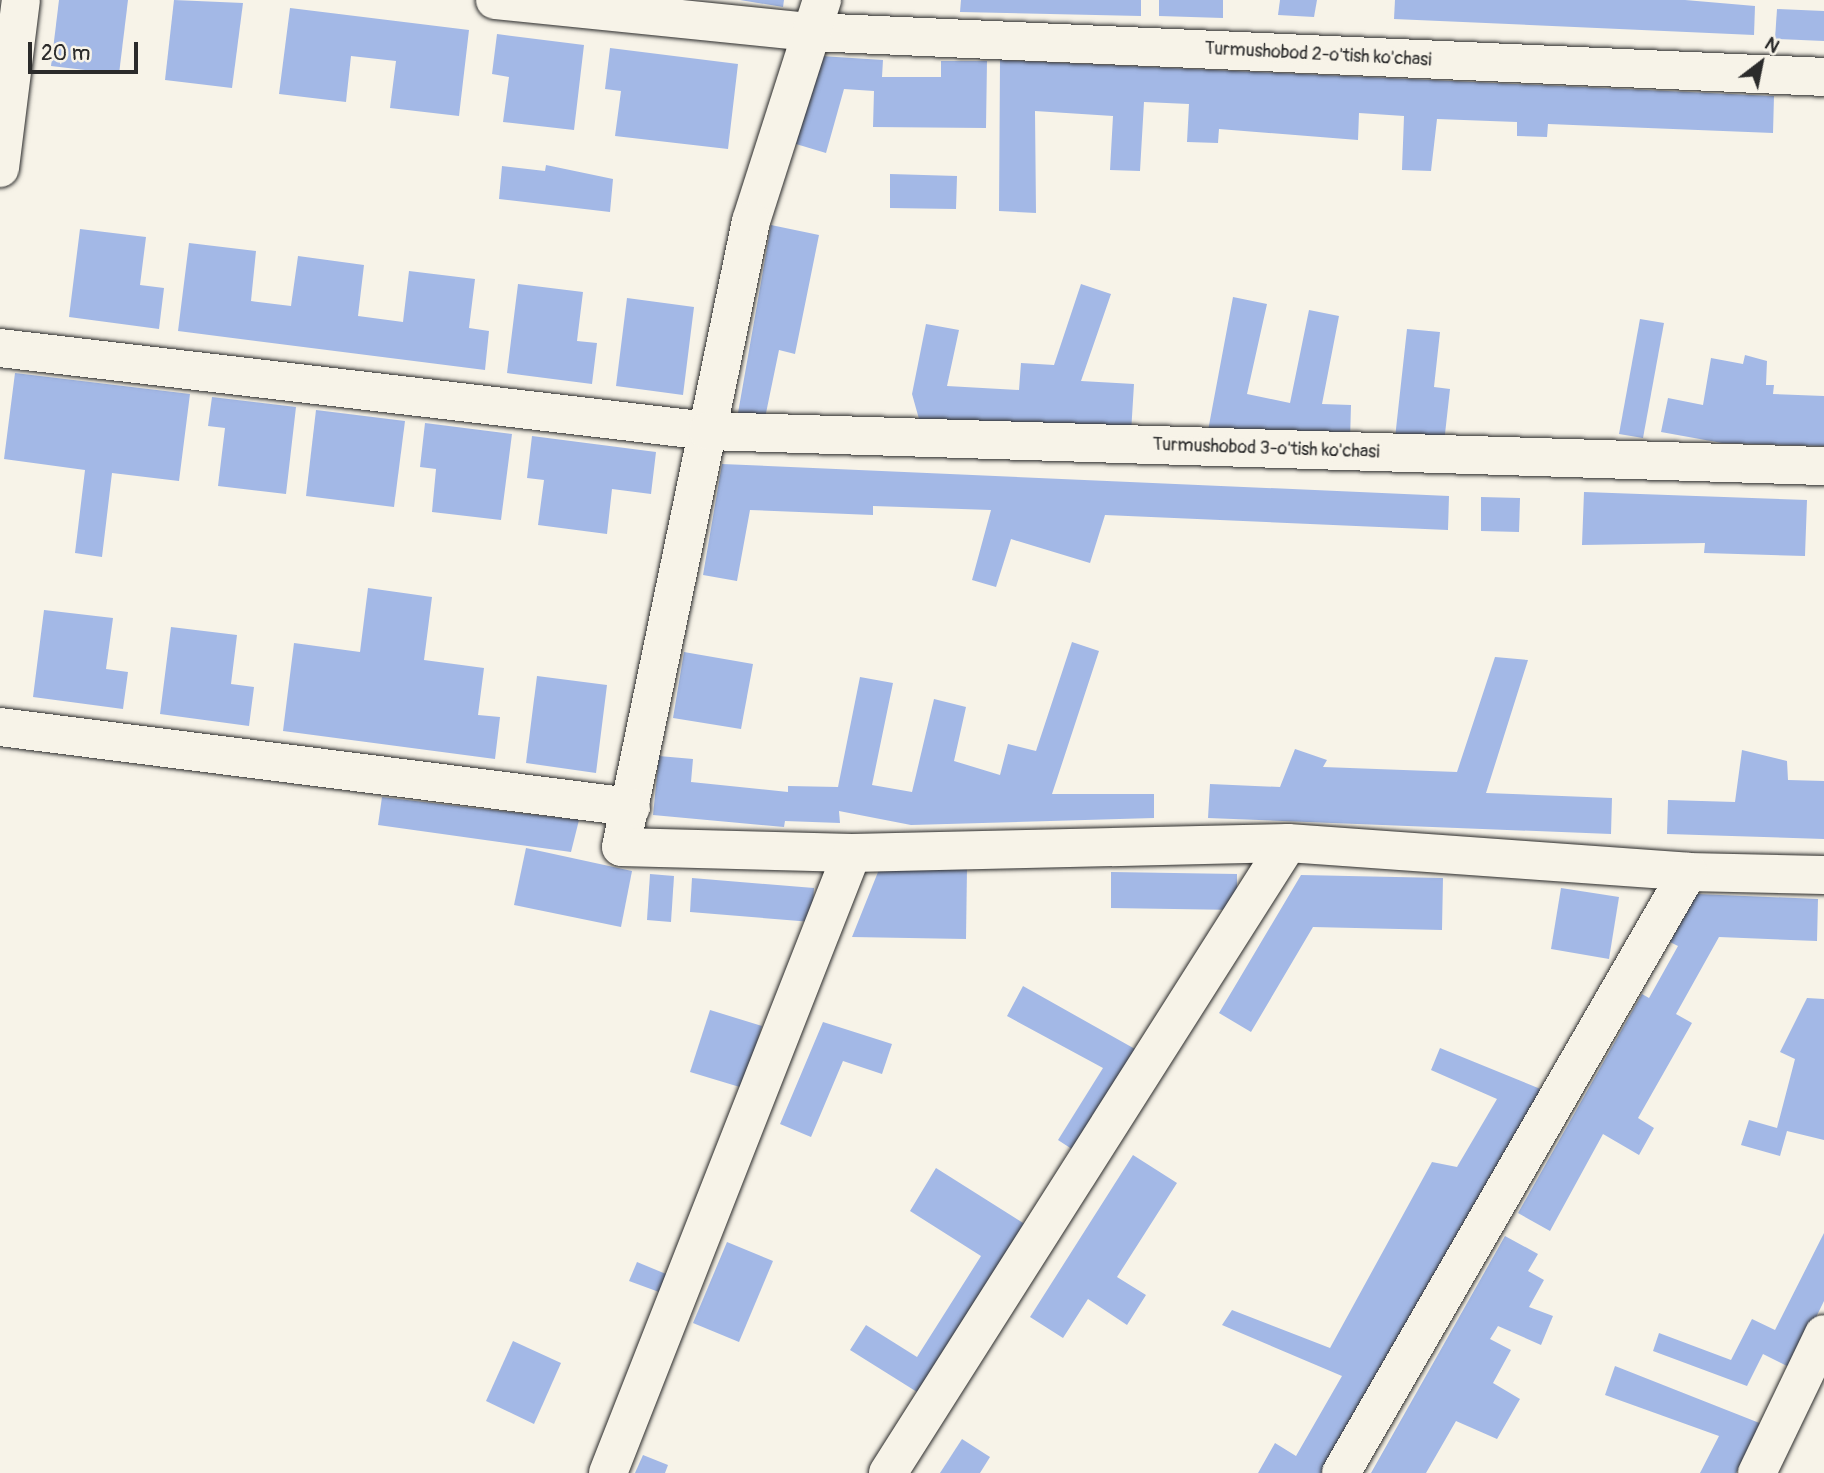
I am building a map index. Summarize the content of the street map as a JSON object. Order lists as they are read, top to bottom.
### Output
{
  "streets": {
    "street": ["Turmushobod 2-o'tish ko'chasi", "Turmushobod 3-o'tish ko'chasi"]
  },
  "scale_bar": "20 m",
  "north": "top right"
}
